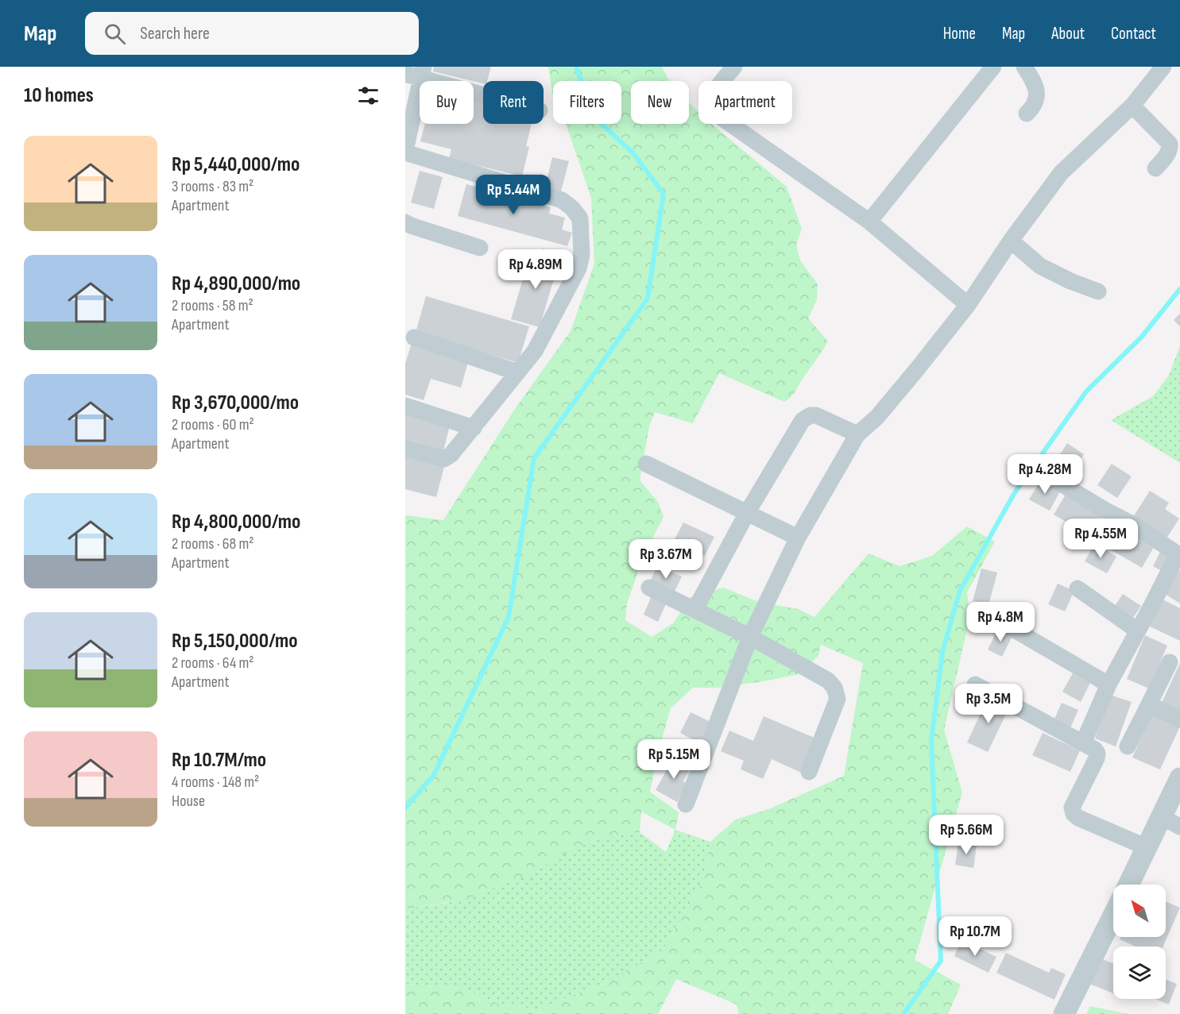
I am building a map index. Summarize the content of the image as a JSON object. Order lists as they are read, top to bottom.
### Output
{
  "north": "top left",
  "page": {
    "header": "Map",
    "search": "Search here",
    "nav": [
      "Home",
      "Map",
      "About",
      "Contact"
    ],
    "heading": "10 homes",
    "chip": [
      "Buy",
      "Rent",
      "Filters",
      "New",
      "Apartment"
    ],
    "list": [
      {
        "name": "Rp 5,440,000/mo",
        "note": "3 rooms · 83 m² · Apartment"
      },
      {
        "name": "Rp 4,890,000/mo",
        "note": "2 rooms · 58 m² · Apartment"
      },
      {
        "name": "Rp 3,670,000/mo",
        "note": "2 rooms · 60 m² · Apartment"
      },
      {
        "name": "Rp 4,800,000/mo",
        "note": "2 rooms · 68 m² · Apartment"
      },
      {
        "name": "Rp 5,150,000/mo",
        "note": "2 rooms · 64 m² · Apartment"
      },
      {
        "name": "Rp 10.7M/mo",
        "note": "4 rooms · 148 m² · House"
      }
    ],
    "price": [
      "Rp 5.44M",
      "Rp 4.89M",
      "Rp 4.28M",
      "Rp 4.55M",
      "Rp 3.67M",
      "Rp 4.8M",
      "Rp 3.5M",
      "Rp 5.15M",
      "Rp 5.66M",
      "Rp 10.7M"
    ]
  }
}
